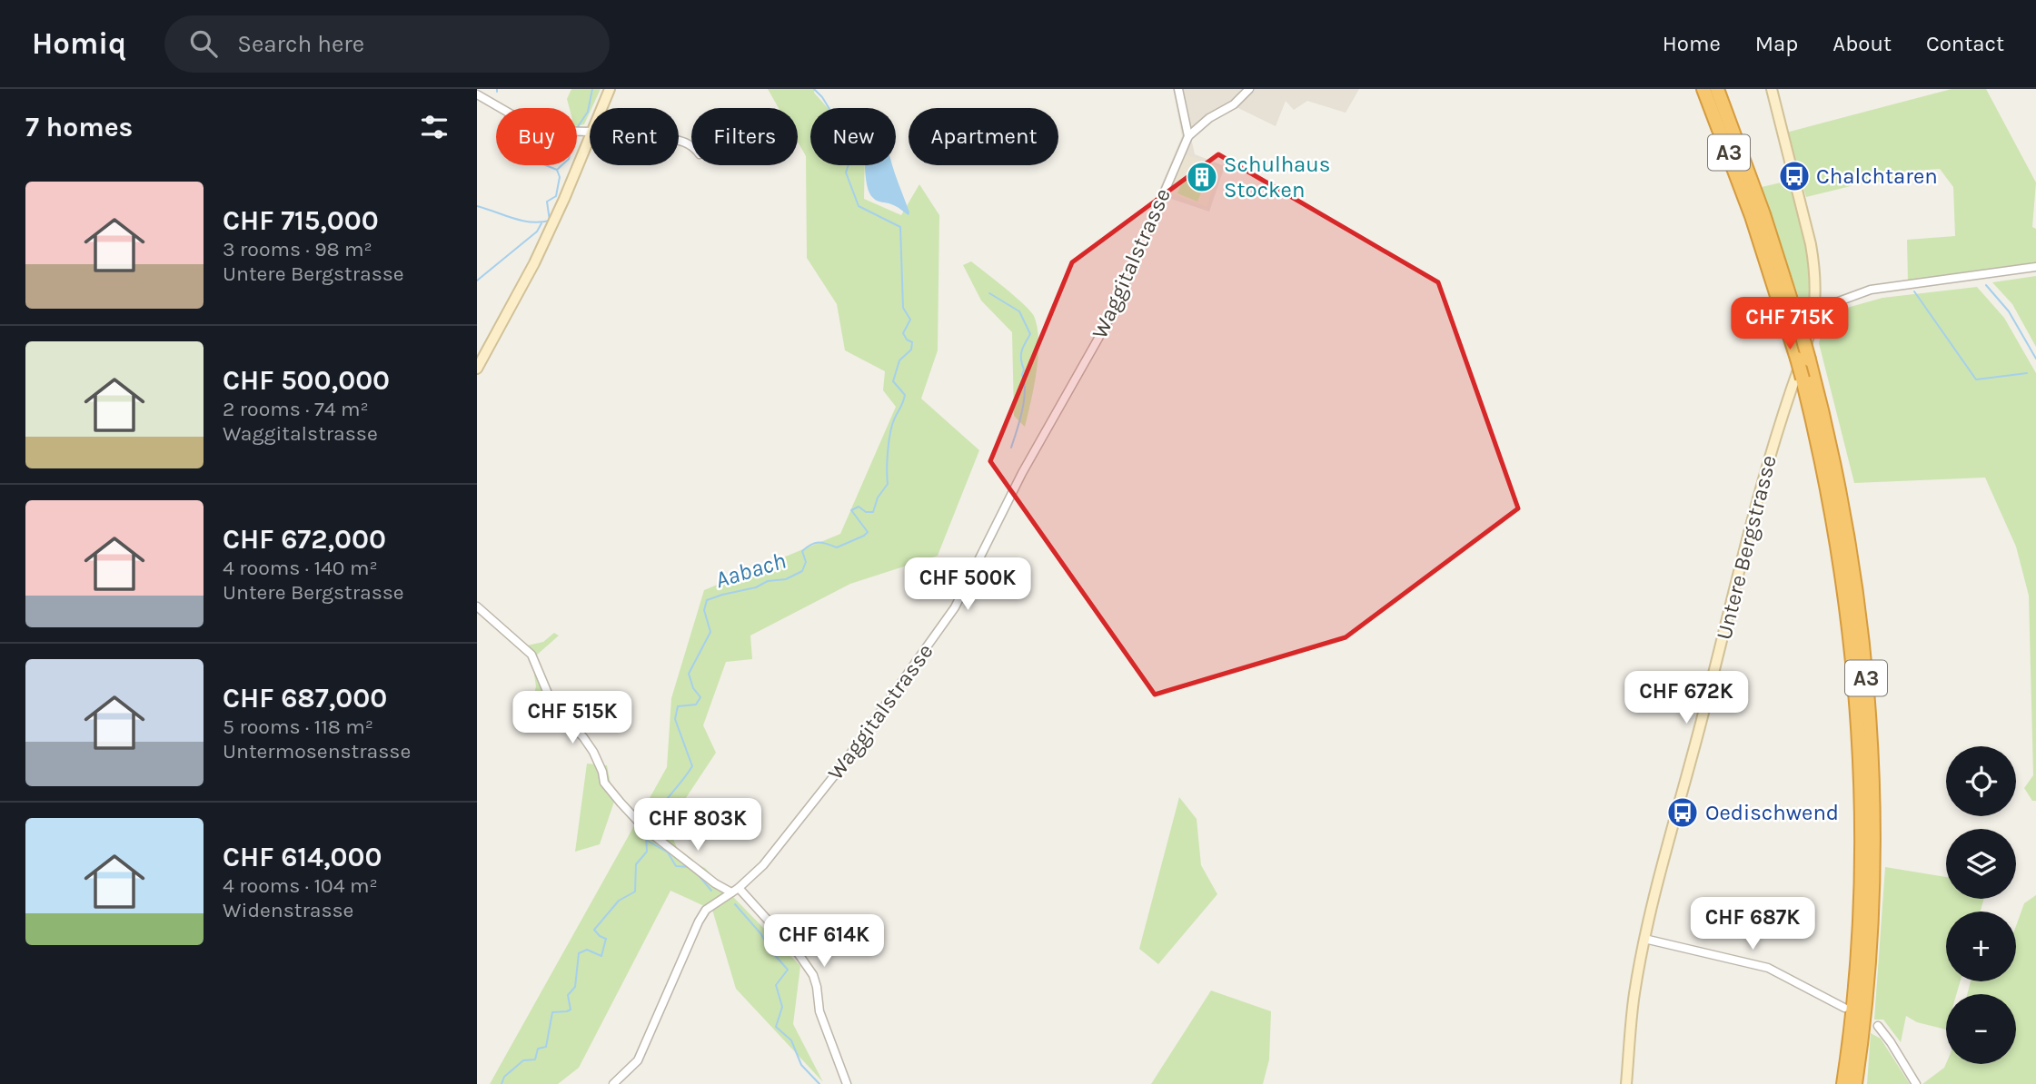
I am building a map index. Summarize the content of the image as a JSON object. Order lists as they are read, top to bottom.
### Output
{
  "streets": {
    "highway": ["A3"],
    "main road": ["Untere Bergstrasse"],
    "street": ["Waggitalstrasse"]
  },
  "water": ["Aabach"],
  "places": {
    "bus stop": ["Chalchtaren", "Oedischwend"],
    "building": ["Schulhaus Stocken"]
  },
  "page": {
    "header": "Homiq",
    "search": "Search here",
    "nav": [
      "Home",
      "Map",
      "About",
      "Contact"
    ],
    "heading": "7 homes",
    "chip": [
      "Buy",
      "Rent",
      "Filters",
      "New",
      "Apartment"
    ],
    "list": [
      {
        "name": "CHF 715,000",
        "note": "3 rooms · 98 m² · Untere Bergstrasse"
      },
      {
        "name": "CHF 500,000",
        "note": "2 rooms · 74 m² · Waggitalstrasse"
      },
      {
        "name": "CHF 672,000",
        "note": "4 rooms · 140 m² · Untere Bergstrasse"
      },
      {
        "name": "CHF 687,000",
        "note": "5 rooms · 118 m² · Untermosenstrasse"
      },
      {
        "name": "CHF 614,000",
        "note": "4 rooms · 104 m² · Widenstrasse"
      }
    ],
    "price": [
      "CHF 715K",
      "CHF 500K",
      "CHF 672K",
      "CHF 515K",
      "CHF 803K",
      "CHF 687K",
      "CHF 614K"
    ],
    "map_buttons": ["+", "−"]
  }
}
